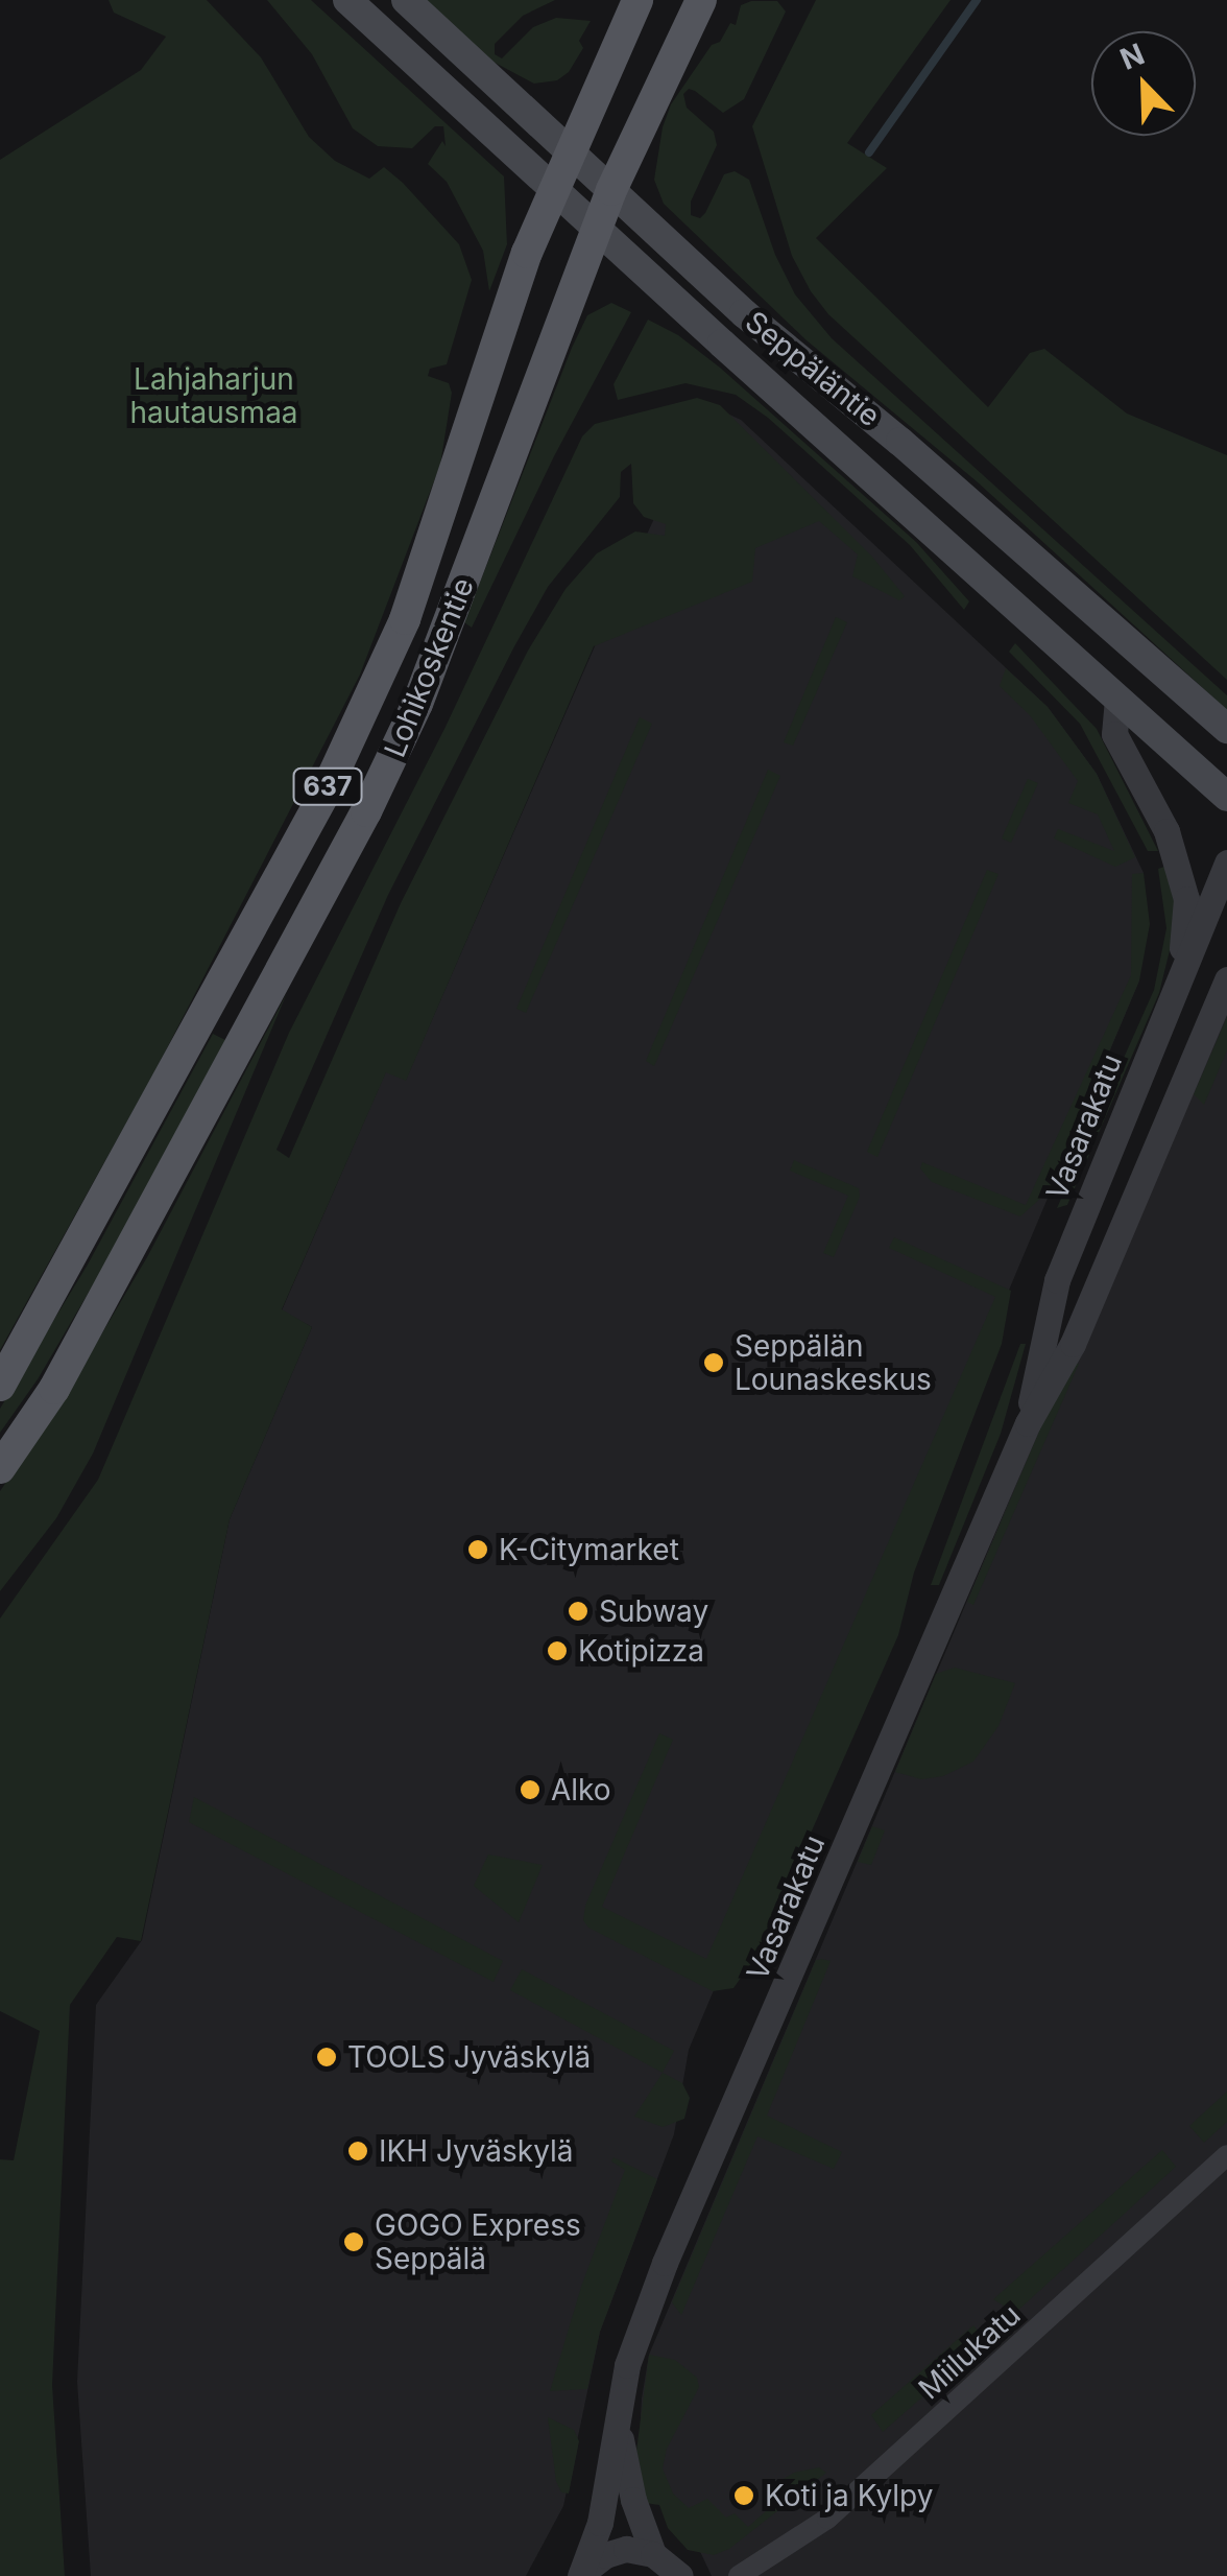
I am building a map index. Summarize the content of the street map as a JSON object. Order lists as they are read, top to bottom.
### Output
{
  "streets": {
    "main road": ["Seppäläntie", "Lohikoskentie", "637"],
    "street": ["Vasarakatu", "Miilukatu"]
  },
  "crossings": [
    ["Seppäläntie", "Lohikoskentie"]
  ],
  "parks": ["Lahjaharjun hautausmaa"],
  "places": [
    "Seppälän Lounaskeskus",
    "K-Citymarket",
    "Subway",
    "Kotipizza",
    "Alko",
    "TOOLS Jyväskylä",
    "IKH Jyväskylä",
    "GOGO Express Seppälä",
    "Koti ja Kylpy"
  ],
  "north": "top left"
}
